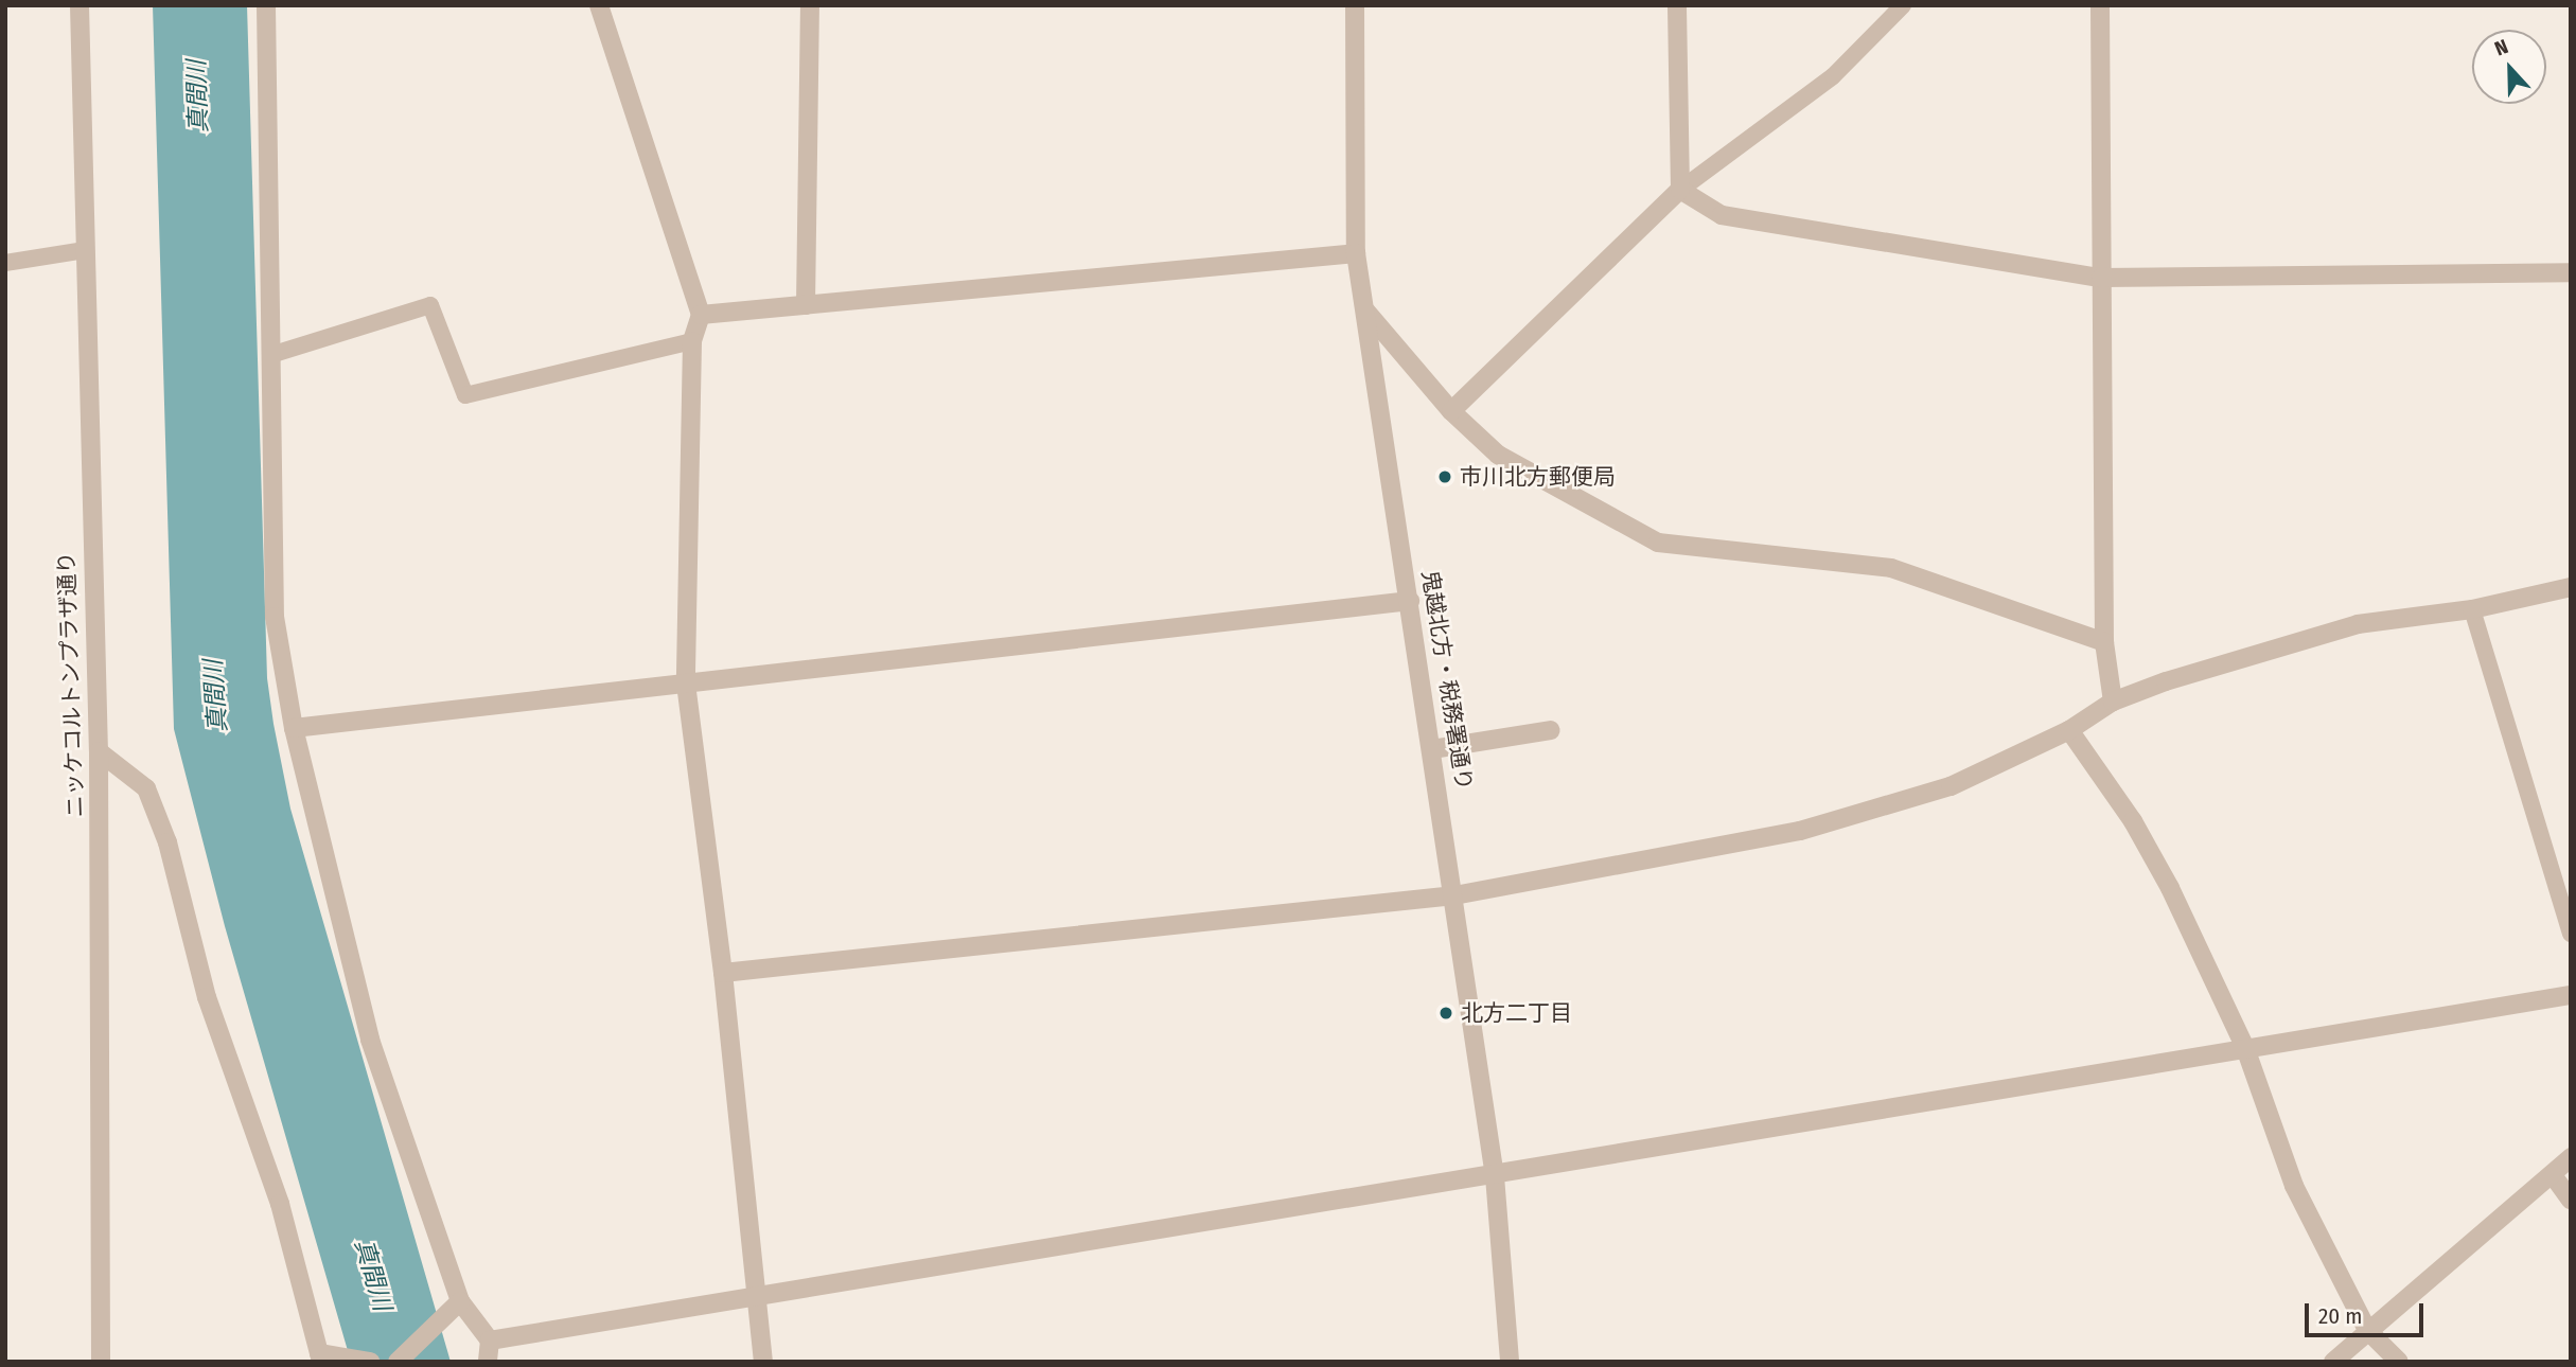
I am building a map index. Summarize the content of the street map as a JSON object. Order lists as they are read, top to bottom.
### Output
{
  "streets": {
    "street": ["鬼越北方・税務署通り", "ニッケコルトンプラザ通り"]
  },
  "water": ["真間川"],
  "places": ["市川北方郵便局", "北方二丁目"],
  "scale_bar": "20 m",
  "north": "top"
}
